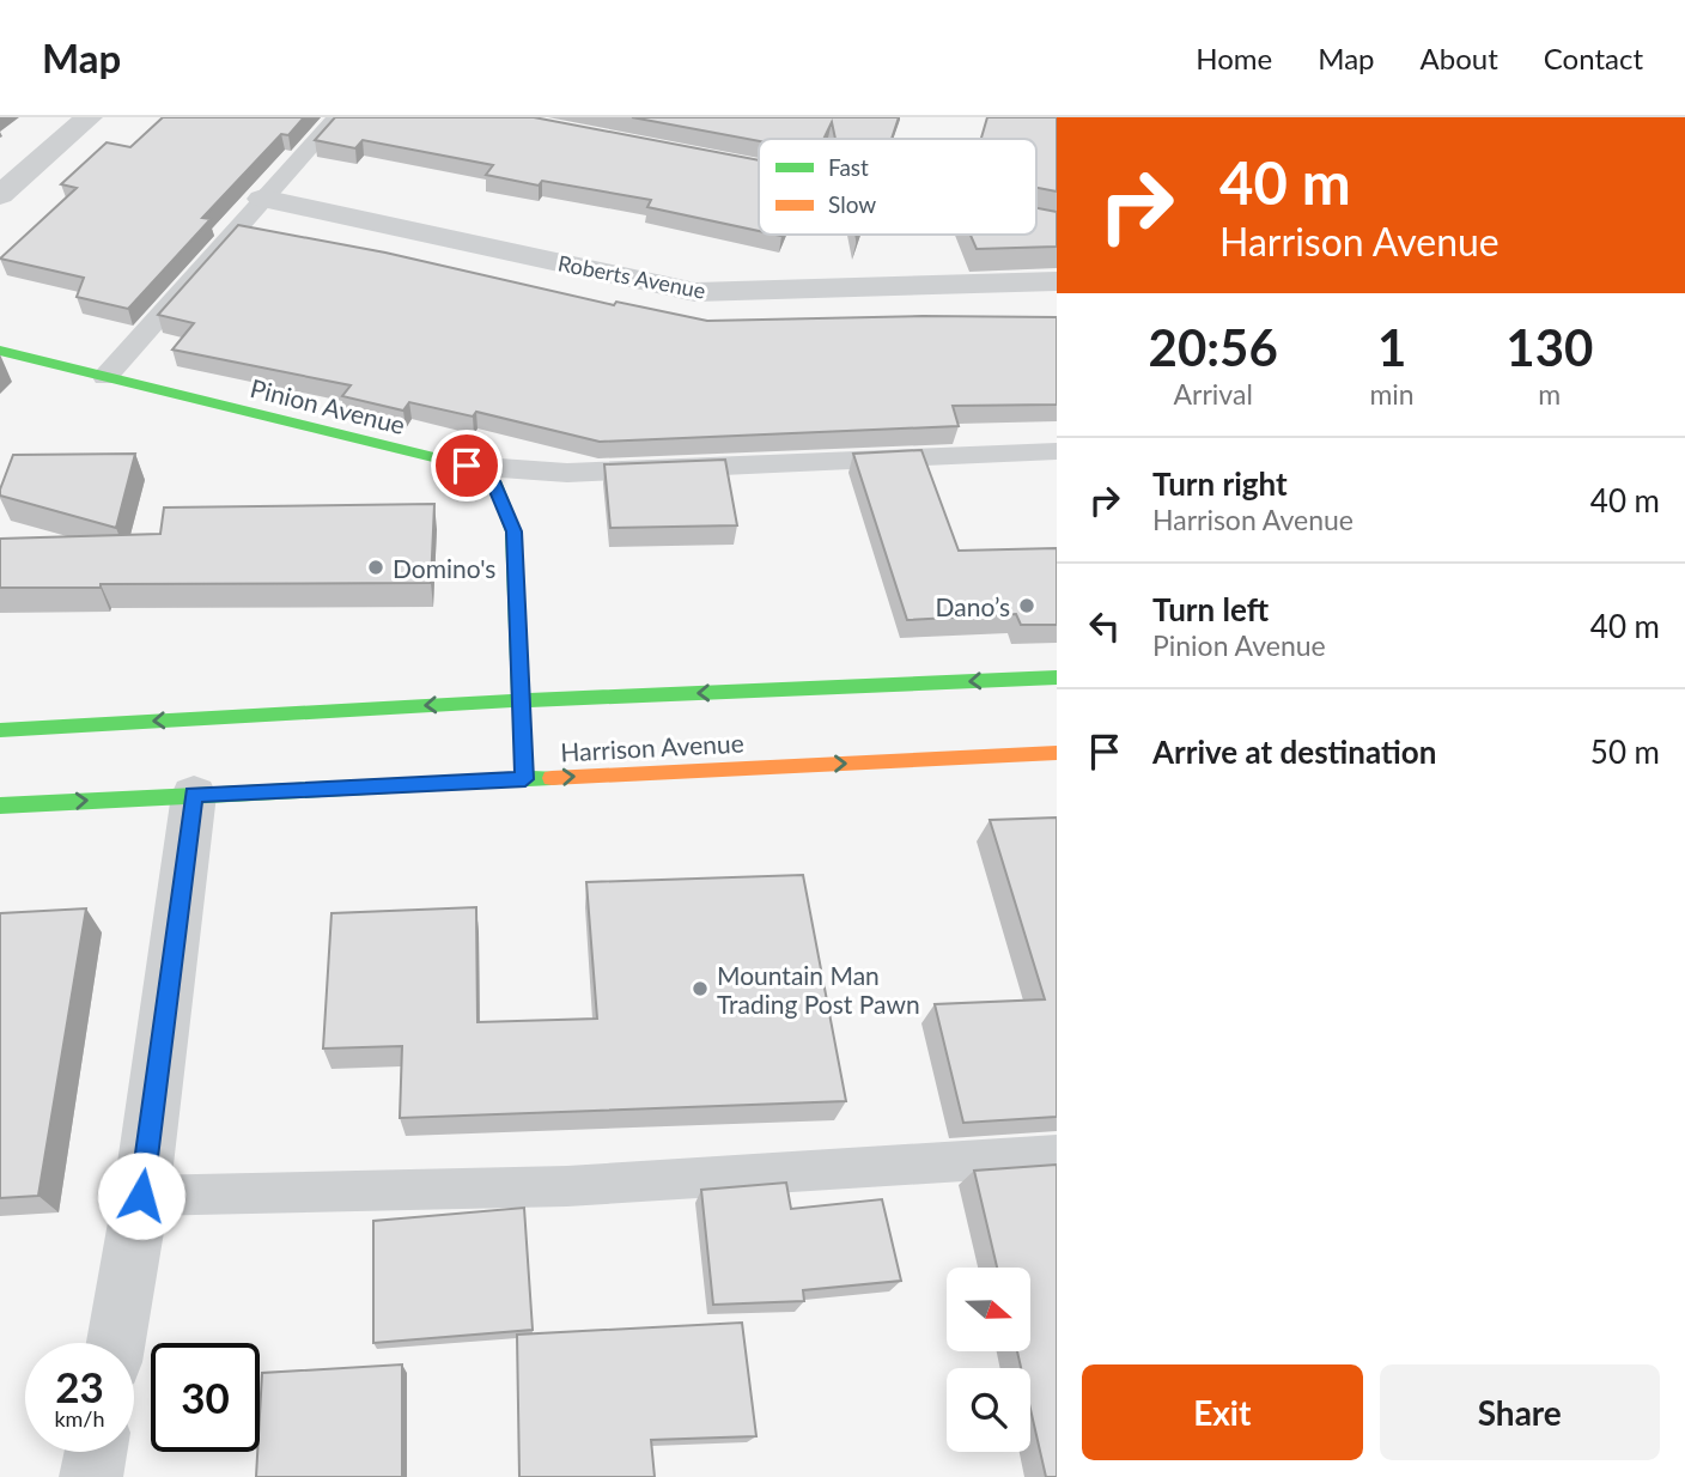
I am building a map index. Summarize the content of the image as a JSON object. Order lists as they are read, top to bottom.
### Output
{
  "streets": {
    "main road": ["Pinion Avenue", "Harrison Avenue"],
    "street": ["Roberts Avenue"]
  },
  "crossings": [
    ["Pinion Avenue", "Harrison Avenue"]
  ],
  "places": ["Domino's", "Dano’s", "Mountain Man Trading Post Pawn"],
  "legend": ["Fast", "Slow"],
  "north": "right",
  "page": {
    "header": "Map",
    "nav": [
      "Home",
      "Map",
      "About",
      "Contact"
    ],
    "turn": ["40 m", "Harrison Avenue"],
    "eta": [
      "20:56",
      "Arrival",
      "1",
      "min",
      "130",
      "m"
    ],
    "list": [
      {
        "name": "Turn right",
        "note": "Harrison Avenue",
        "value": "40 m"
      },
      {
        "name": "Turn left",
        "note": "Pinion Avenue",
        "value": "40 m"
      },
      {
        "name": "Arrive at destination",
        "value": "50 m"
      }
    ],
    "speed": "23 km/h",
    "limit": "30",
    "buttons": ["Exit", "Share"]
  }
}
